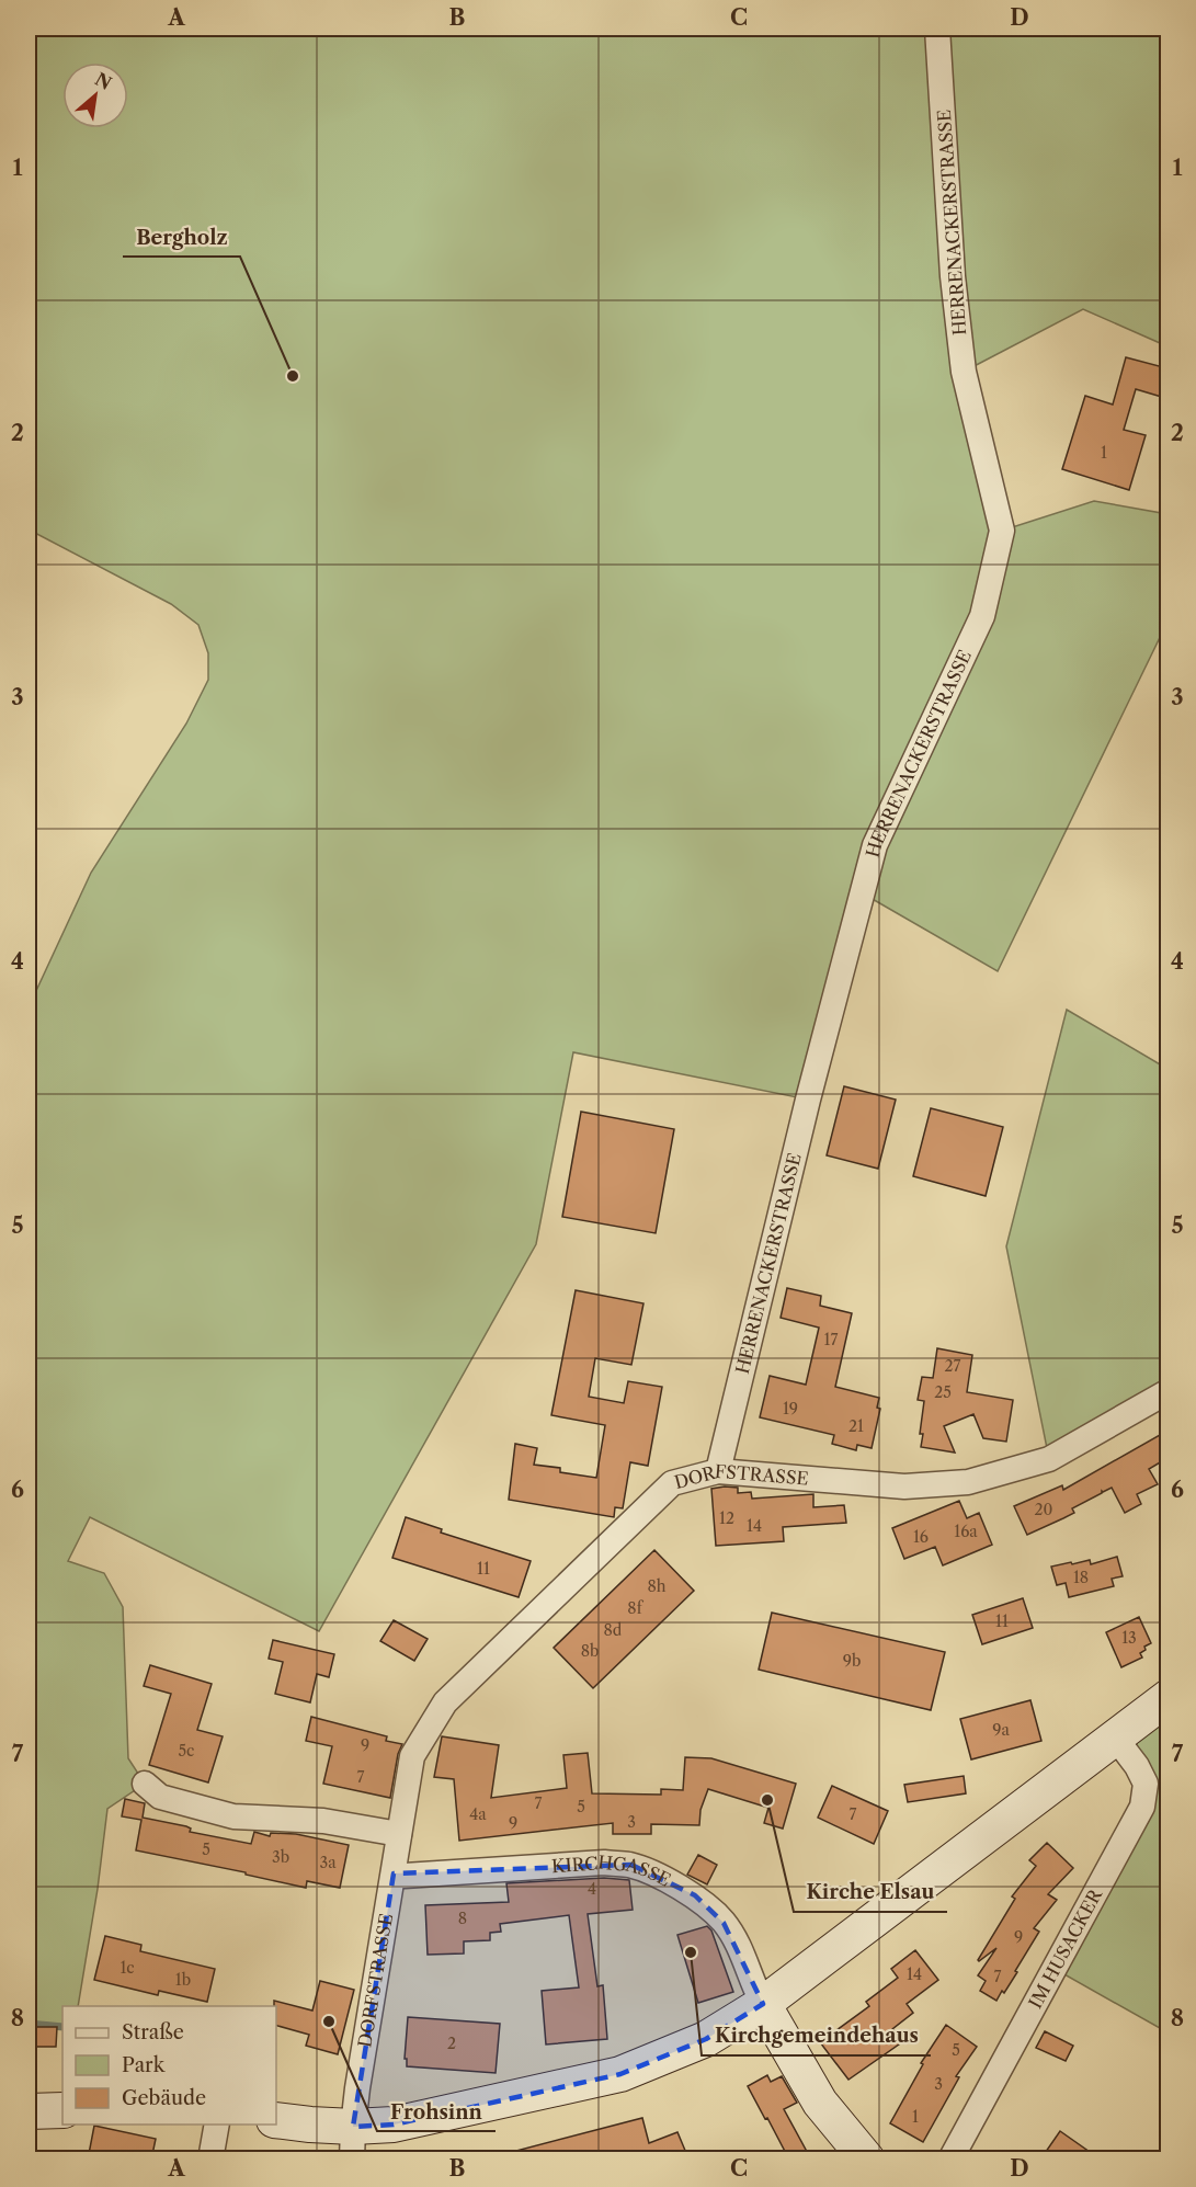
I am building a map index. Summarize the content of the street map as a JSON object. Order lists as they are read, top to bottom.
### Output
{
  "streets": {
    "street": [
      "HERRENACKERSTRASSE",
      "DORFSTRASSE",
      "KIRCHGASSE",
      "IM HUSACKER"
    ]
  },
  "crossings": [
    ["HERRENACKERSTRASSE", "DORFSTRASSE"],
    ["DORFSTRASSE", "KIRCHGASSE"]
  ],
  "places": [
    "Bergholz",
    "Kirche Elsau",
    "Kirchgemeindehaus",
    "Frohsinn"
  ],
  "house_numbers": [
    "1",
    "17",
    "27",
    "25",
    "19",
    "21",
    "20",
    "12",
    "14",
    "16a",
    "16",
    "11",
    "18",
    "8h",
    "8f",
    "11",
    "8d",
    "13",
    "8b",
    "9b",
    "9a",
    "9",
    "5c",
    "7",
    "7",
    "5",
    "4a",
    "7",
    "3",
    "9",
    "5",
    "3b",
    "3a",
    "4",
    "8",
    "9",
    "1c",
    "14",
    "7",
    "1b",
    "2",
    "5",
    "3",
    "1"
  ],
  "legend": ["Straße", "Park", "Gebäude"],
  "north": "top right",
  "grid": {
    "columns": [
      "A",
      "B",
      "C",
      "D"
    ],
    "rows": [
      "1",
      "2",
      "3",
      "4",
      "5",
      "6",
      "7",
      "8"
    ]
  }
}
